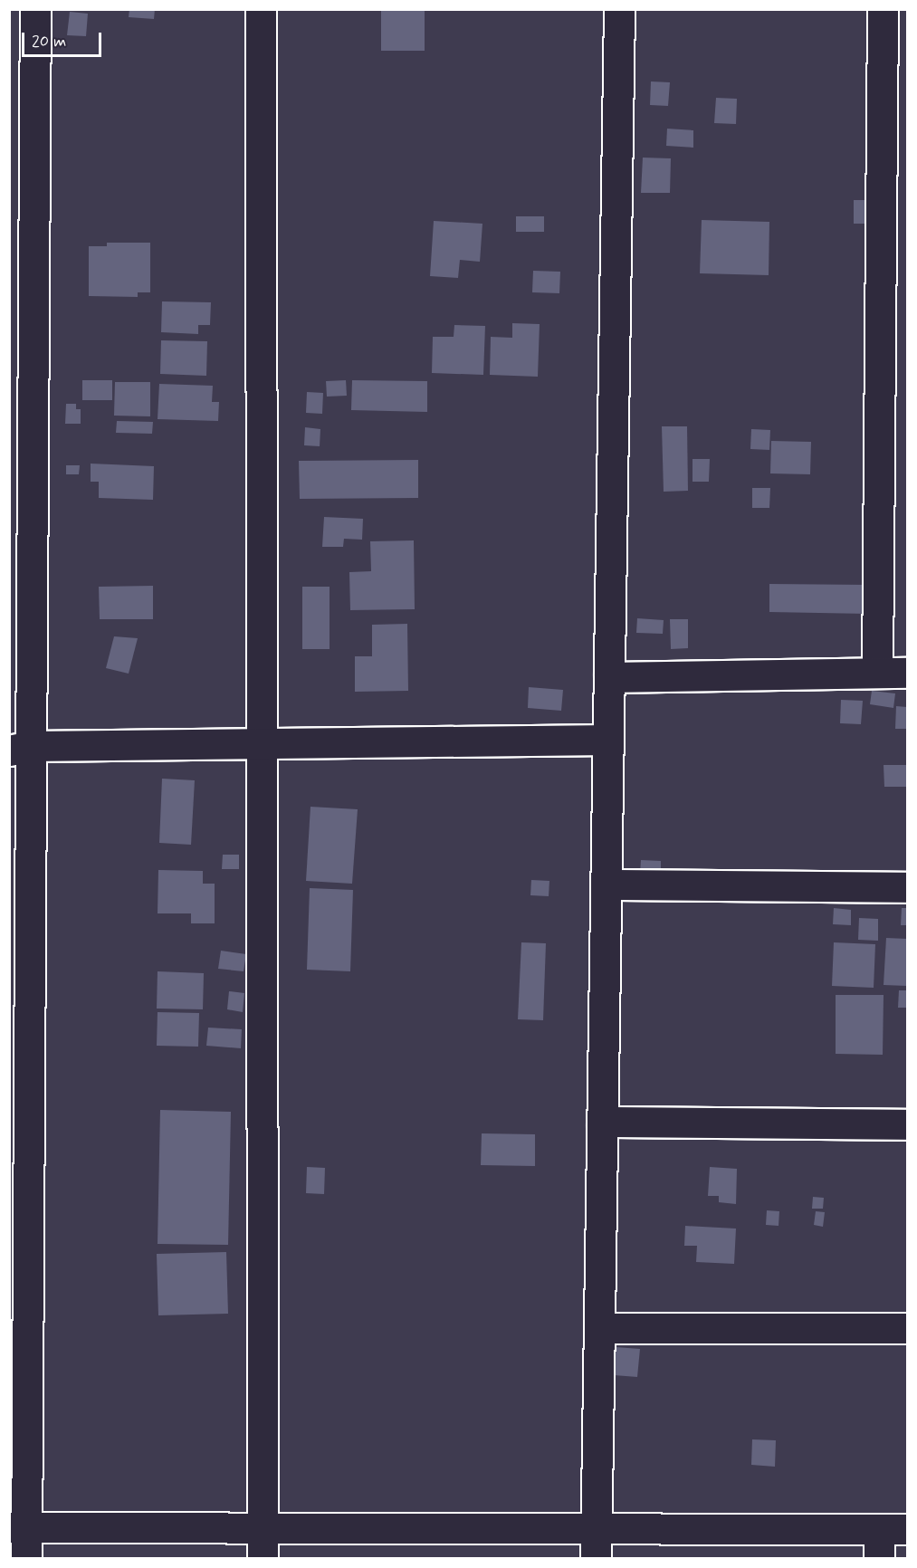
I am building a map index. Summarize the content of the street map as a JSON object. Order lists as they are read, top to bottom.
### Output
{
  "scale_bar": "20 m"
}
